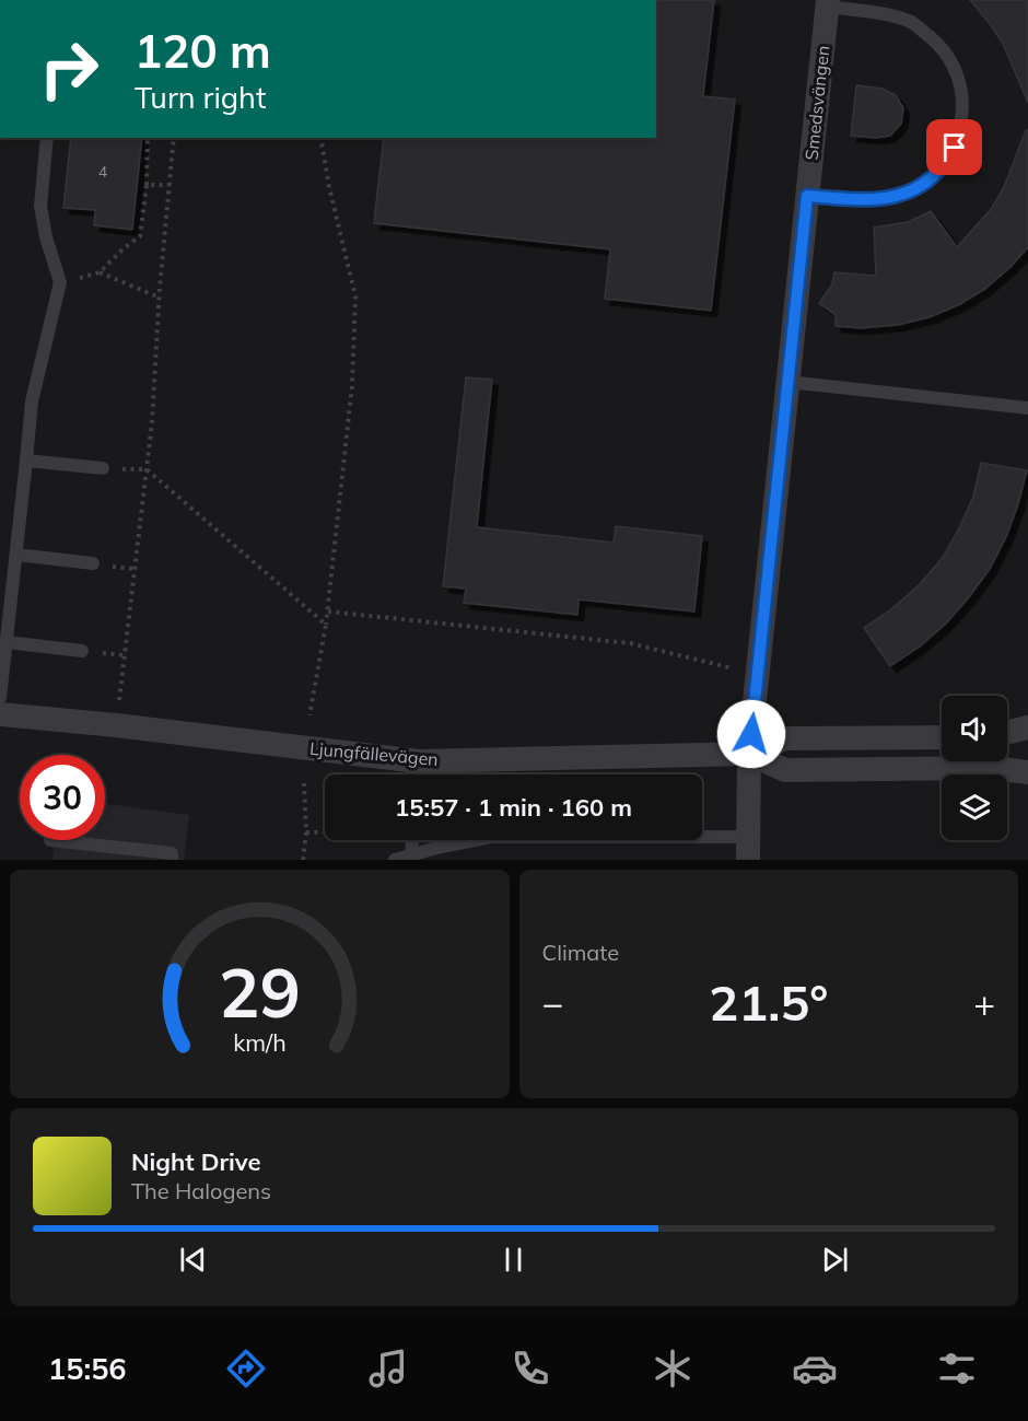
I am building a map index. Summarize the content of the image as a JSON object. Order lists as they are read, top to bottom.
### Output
{
  "streets": {
    "street": ["Smedsvängen", "Ljungfällevägen"]
  },
  "crossings": [
    ["Smedsvängen", "Ljungfällevägen"]
  ],
  "house_numbers": ["4"],
  "page": {
    "turn": ["120 m", "Turn right"],
    "limit": "30",
    "trip": "15:57 · 1 min · 160 m",
    "tile": "Climate",
    "heat": ["−", "21.5°", "+"],
    "song": ["Night Drive", "The Halogens"],
    "tabs": "15:56",
    "gauge": ["29", "km/h"]
  }
}
